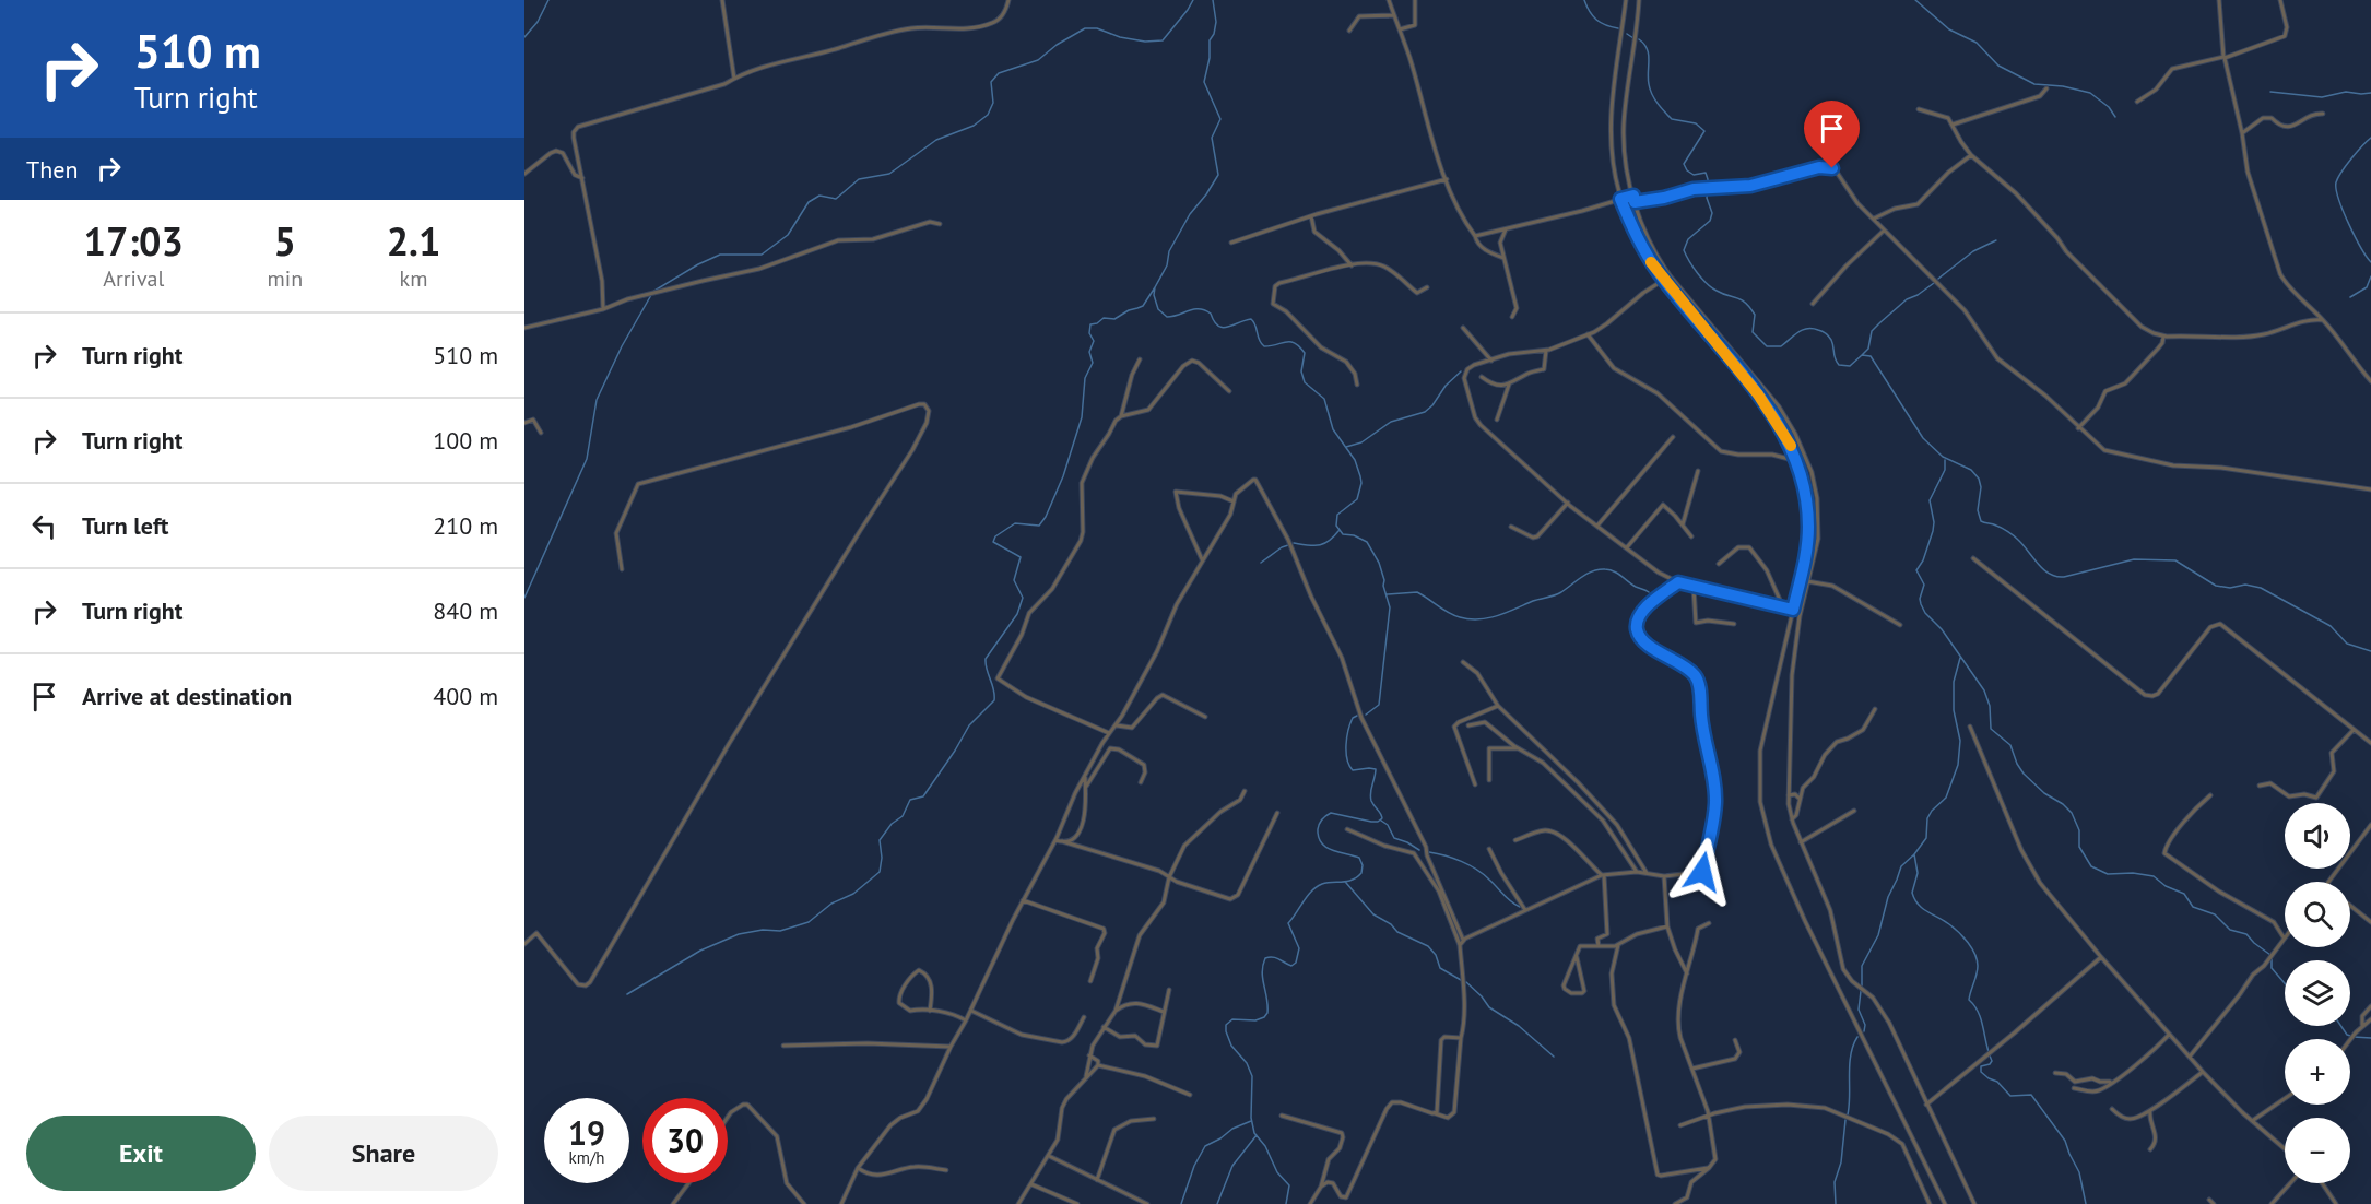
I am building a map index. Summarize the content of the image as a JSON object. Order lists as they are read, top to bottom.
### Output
{
  "page": {
    "turn": ["510 m", "Turn right"],
    "then": "Then",
    "eta": [
      "17:03",
      "Arrival",
      "5",
      "min",
      "2.1",
      "km"
    ],
    "list": [
      {
        "name": "Turn right",
        "value": "510 m"
      },
      {
        "name": "Turn right",
        "value": "100 m"
      },
      {
        "name": "Turn left",
        "value": "210 m"
      },
      {
        "name": "Turn right",
        "value": "840 m"
      },
      {
        "name": "Arrive at destination",
        "value": "400 m"
      }
    ],
    "map_buttons": ["+", "−"],
    "speed": "19 km/h",
    "limit": "30",
    "buttons": ["Exit", "Share"]
  }
}
